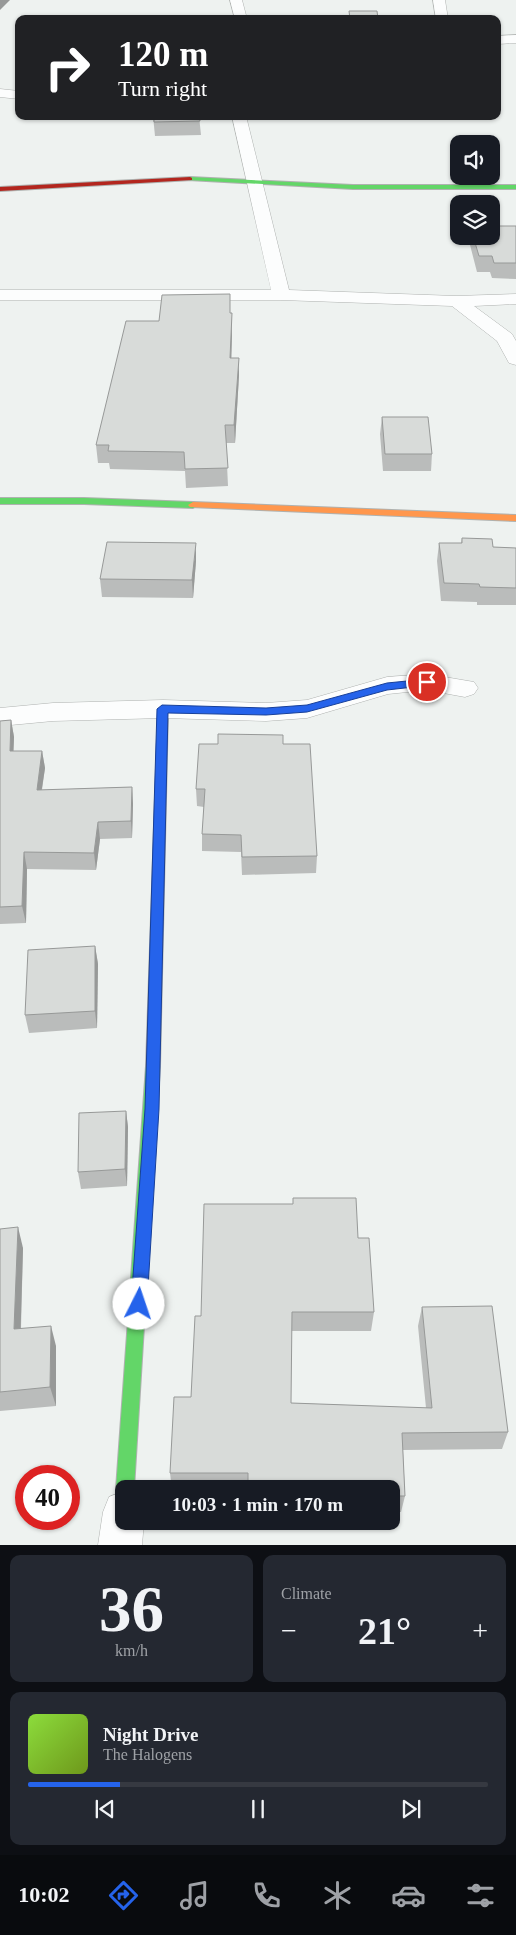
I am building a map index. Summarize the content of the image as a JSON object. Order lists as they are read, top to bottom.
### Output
{
  "page": {
    "turn": ["120 m", "Turn right"],
    "limit": "40",
    "trip": "10:03 · 1 min · 170 m",
    "tile": [
      ["36", "km/h"],
      "Climate"
    ],
    "heat": ["−", "21°", "+"],
    "song": ["Night Drive", "The Halogens"],
    "tabs": "10:02"
  }
}
